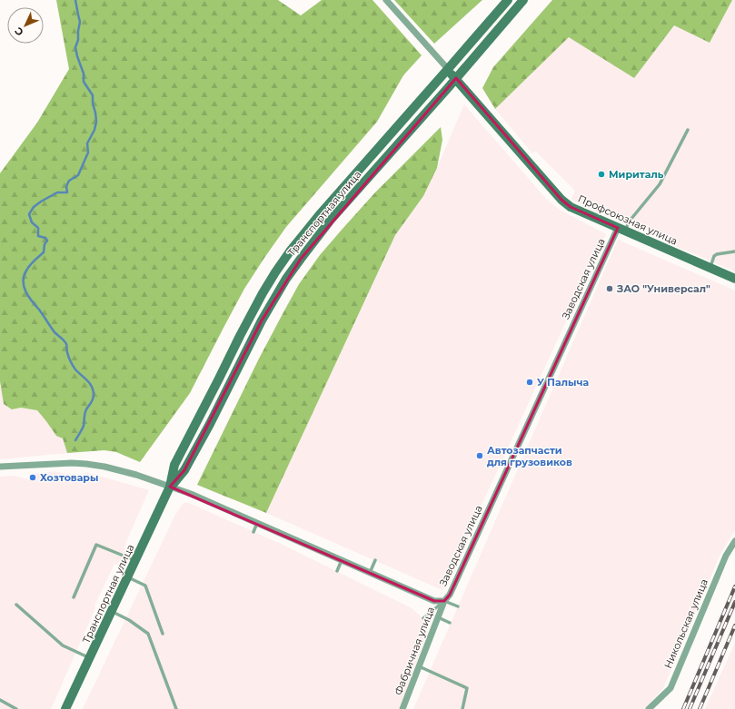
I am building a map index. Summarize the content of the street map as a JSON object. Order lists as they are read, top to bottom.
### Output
{
  "streets": {
    "street": [
      "Транспортная улица",
      "Профсоюзная улица",
      "Заводская улица",
      "Никольская улица",
      "Фабричная улица"
    ]
  },
  "crossings": [
    ["Транспортная улица", "Профсоюзная улица"],
    ["Транспортная улица", "Заводская улица"],
    ["Профсоюзная улица", "Заводская улица"],
    ["Заводская улица", "Фабричная улица"]
  ],
  "places": [
    "Мириталь",
    "ЗАО \"Универсал\"",
    "У Палыча",
    "Автозапчасти для грузовиков",
    "Хозтовары"
  ],
  "north": "bottom left"
}
